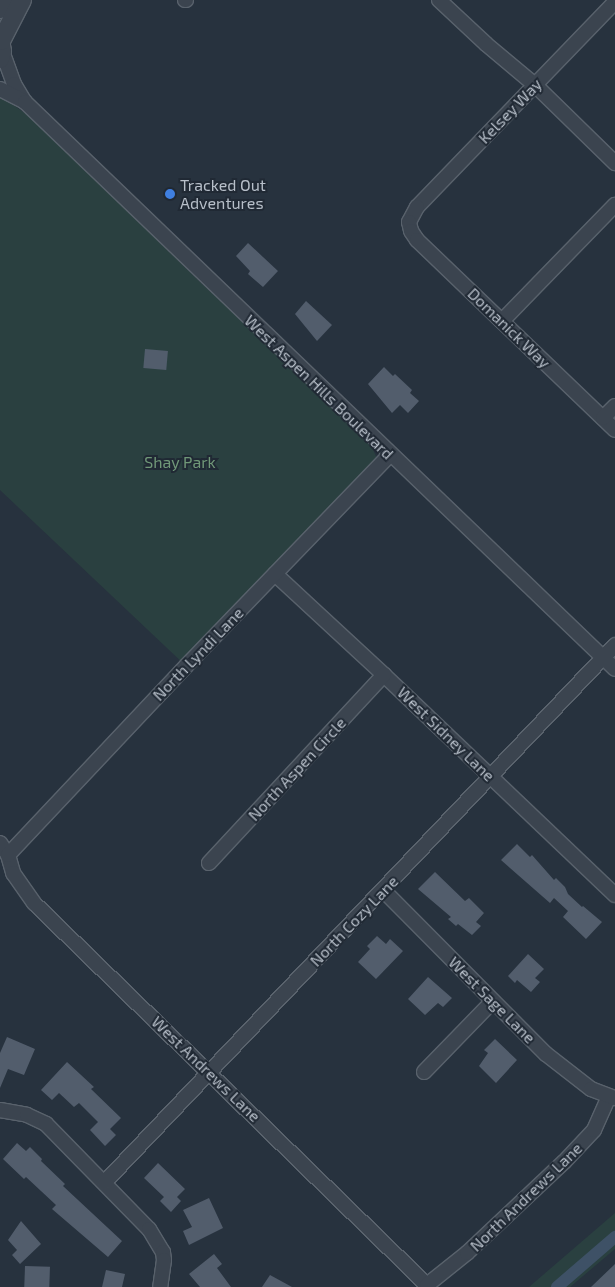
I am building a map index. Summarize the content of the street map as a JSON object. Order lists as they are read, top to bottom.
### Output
{
  "streets": {
    "street": [
      "Kelsey Way",
      "Domanick Way",
      "West Aspen Hills Boulevard",
      "North Lyndi Lane",
      "West Sidney Lane",
      "North Aspen Circle",
      "North Cozy Lane",
      "West Sage Lane",
      "West Andrews Lane",
      "North Andrews Lane"
    ]
  },
  "crossings": [
    ["Kelsey Way", "Domanick Way"],
    ["West Aspen Hills Boulevard", "North Lyndi Lane"],
    ["West Aspen Hills Boulevard", "North Cozy Lane"],
    ["North Lyndi Lane", "West Sidney Lane"],
    ["North Lyndi Lane", "West Andrews Lane"],
    ["West Sidney Lane", "North Aspen Circle"],
    ["West Sidney Lane", "North Cozy Lane"],
    ["North Cozy Lane", "West Sage Lane"],
    ["North Cozy Lane", "West Andrews Lane"],
    ["West Sage Lane", "North Andrews Lane"],
    ["West Andrews Lane", "North Andrews Lane"]
  ],
  "parks": ["Shay Park"],
  "places": ["Tracked Out Adventures"]
}
